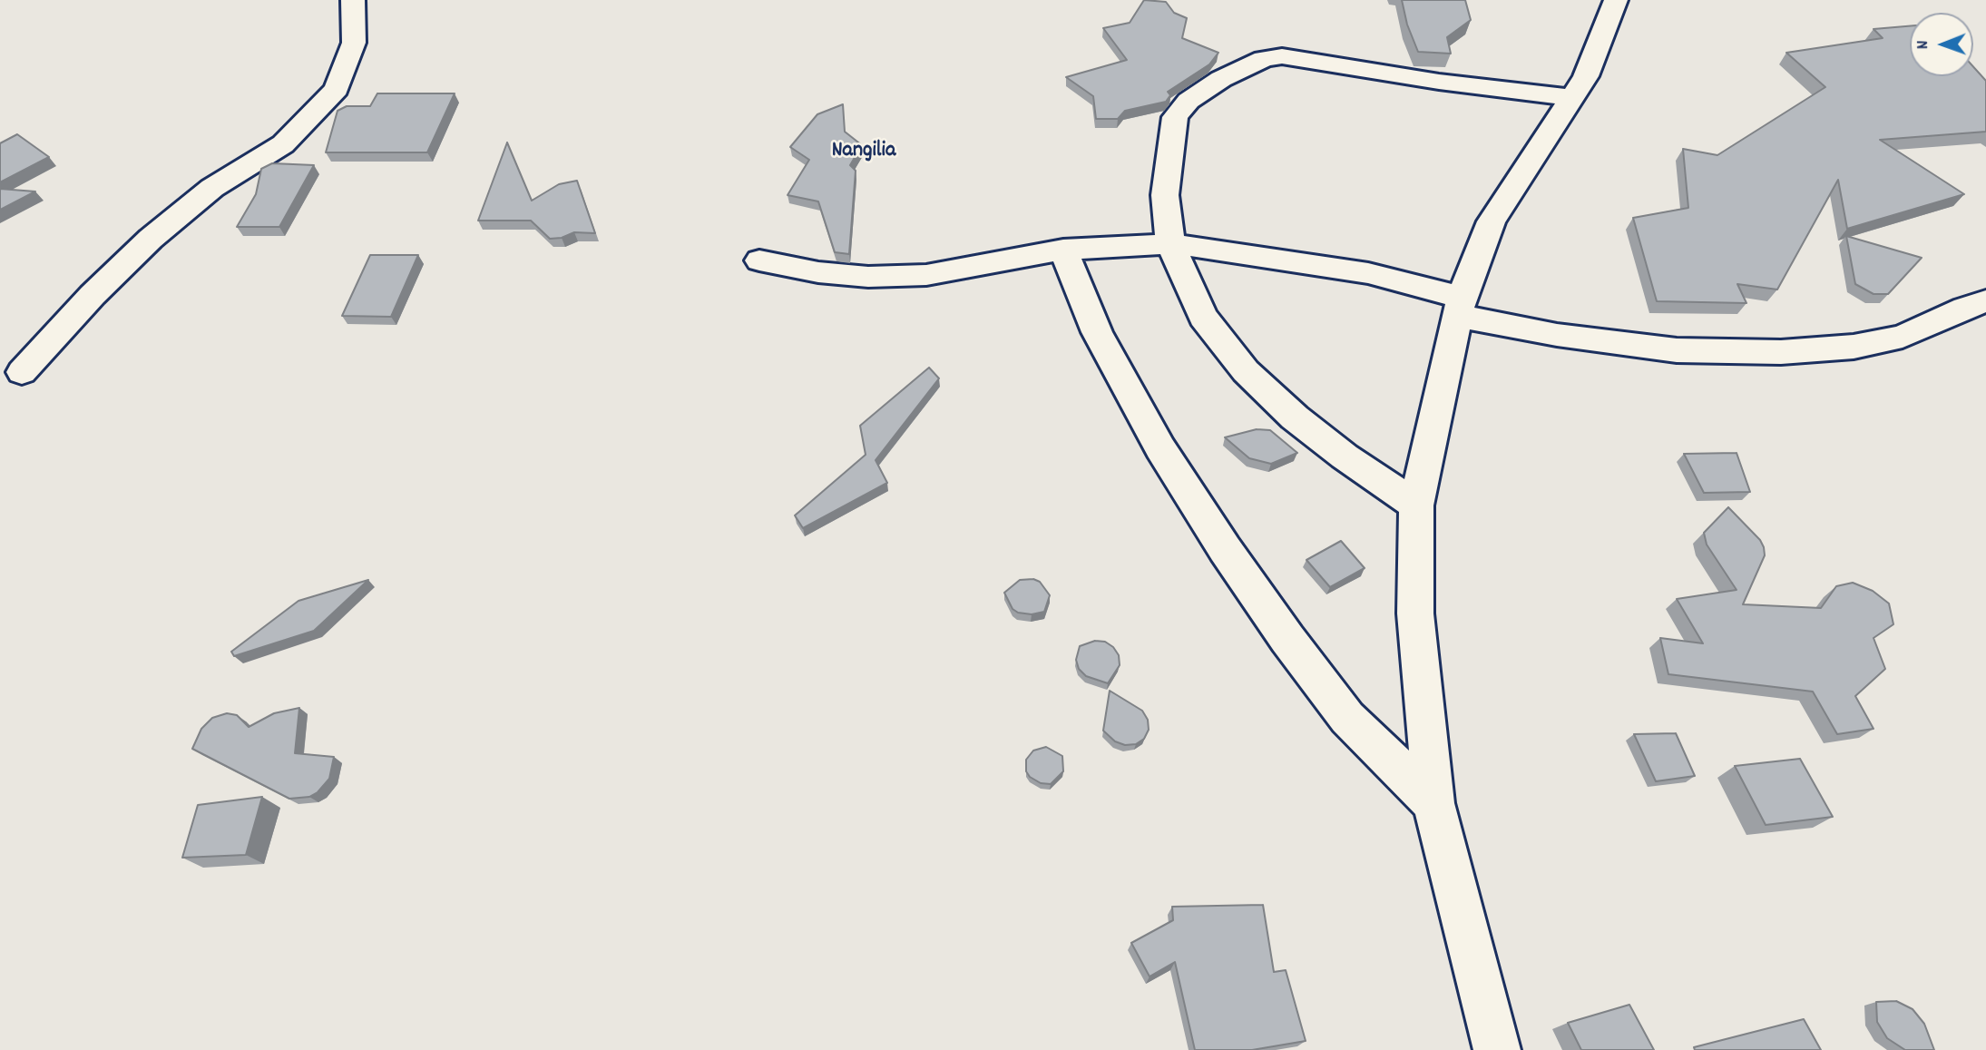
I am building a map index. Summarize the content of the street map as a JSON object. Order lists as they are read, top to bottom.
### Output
{
  "districts": ["Nangilia"],
  "north": "left"
}
